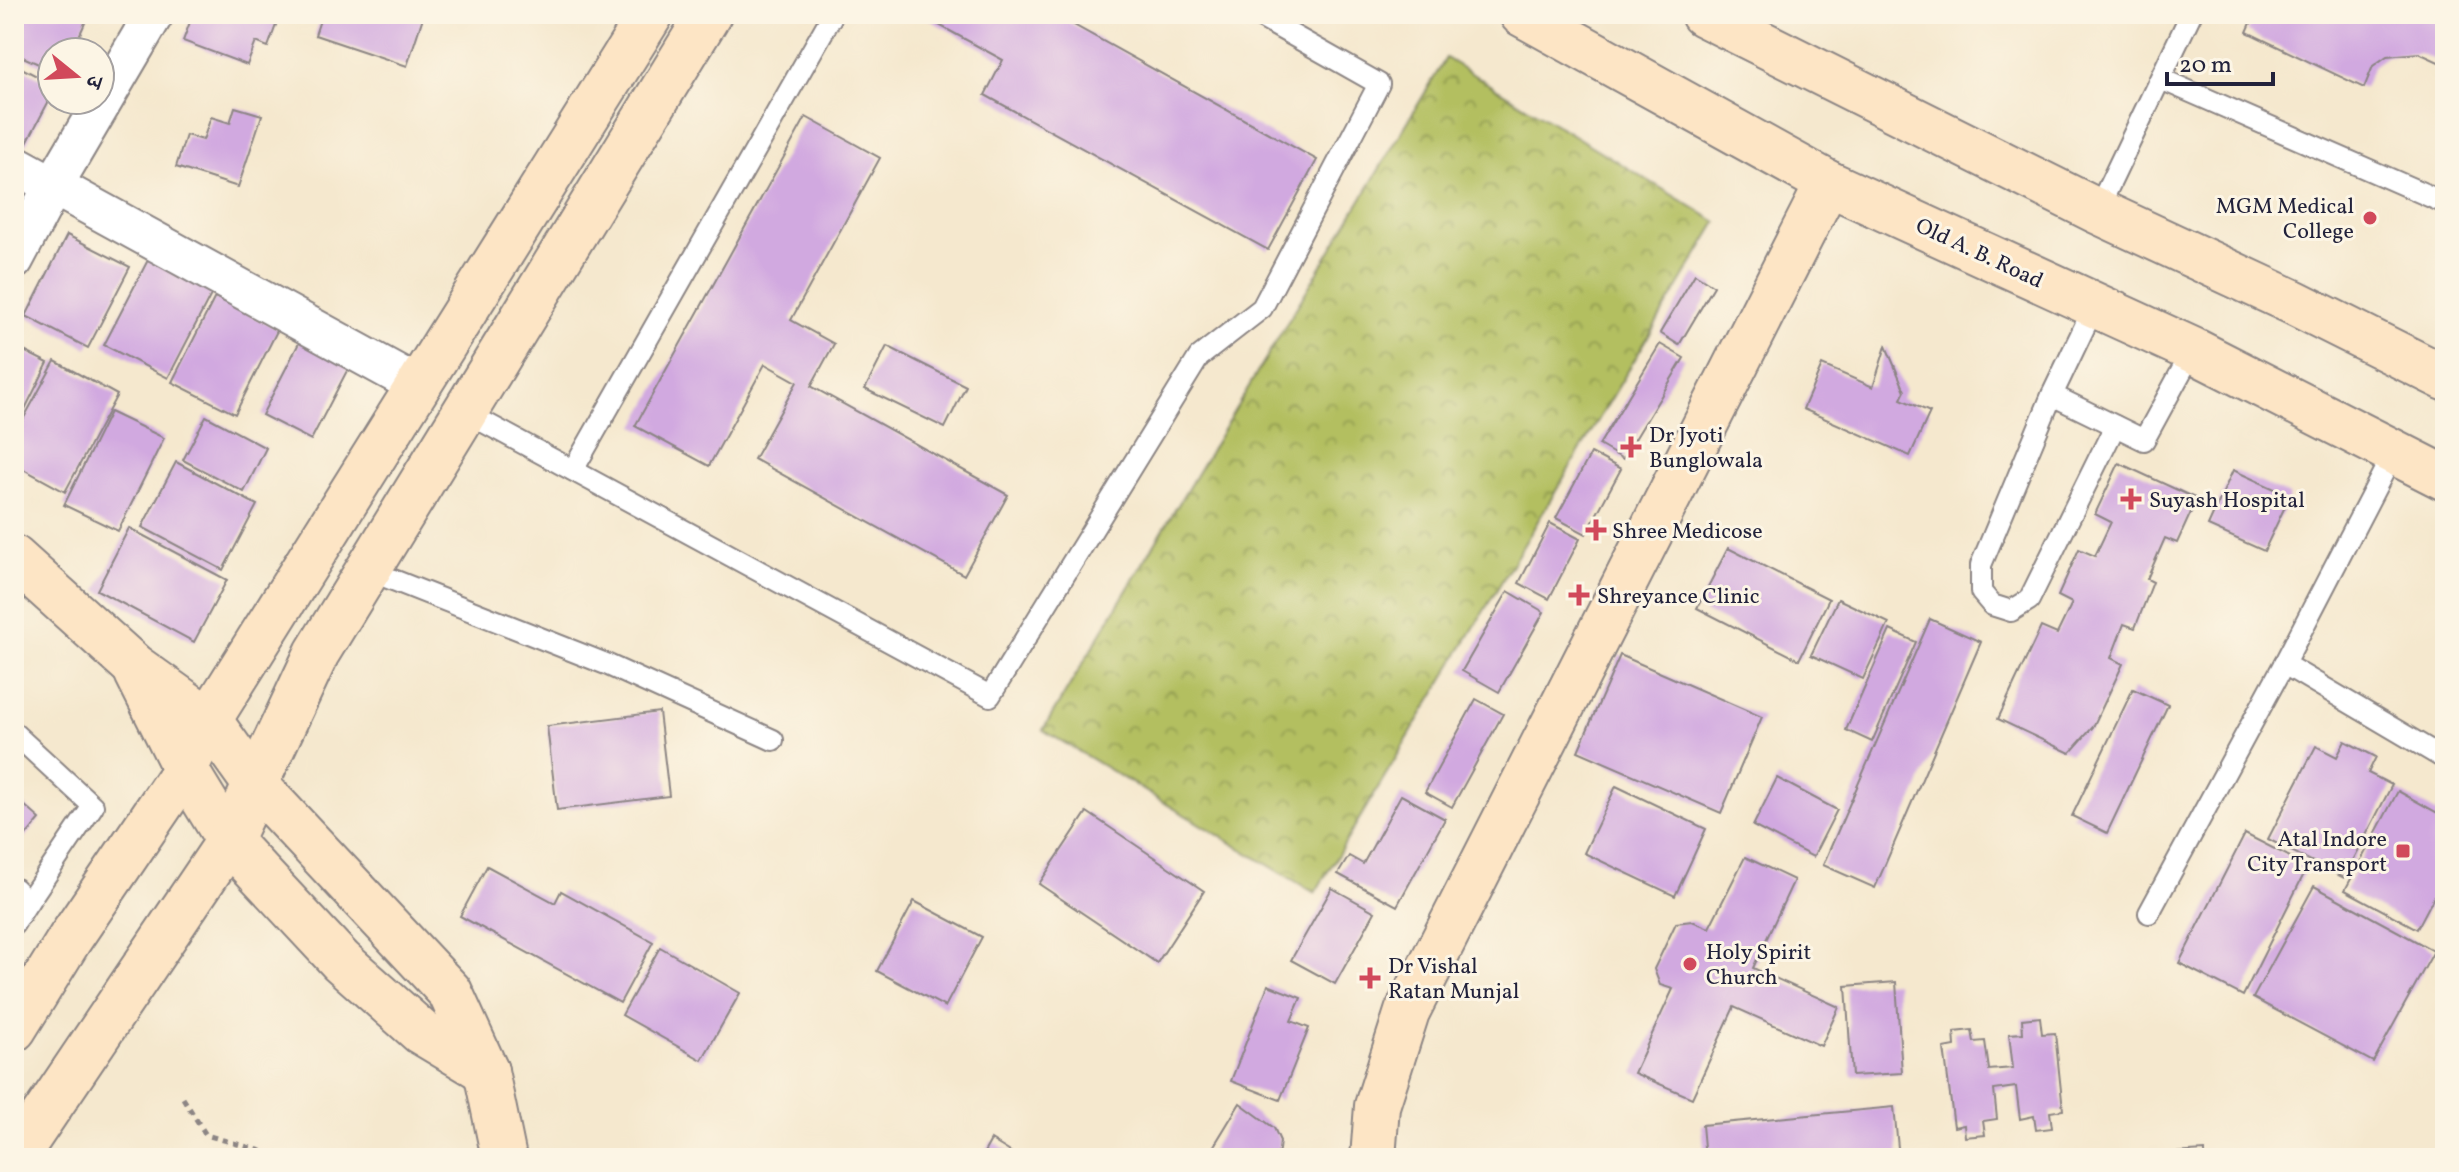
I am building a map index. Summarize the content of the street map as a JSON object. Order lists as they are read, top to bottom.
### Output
{
  "streets": {
    "main road": ["Old A. B. Road"]
  },
  "places": {
    "other": ["MGM Medical College", "Holy Spirit Church"],
    "health": [
      "Dr Jyoti Bunglowala",
      "Suyash Hospital",
      "Shree Medicose",
      "Shreyance Clinic",
      "Dr Vishal Ratan Munjal"
    ],
    "transit": ["Atal Indore City Transport"]
  },
  "scale_bar": "20 m",
  "north": "right"
}
